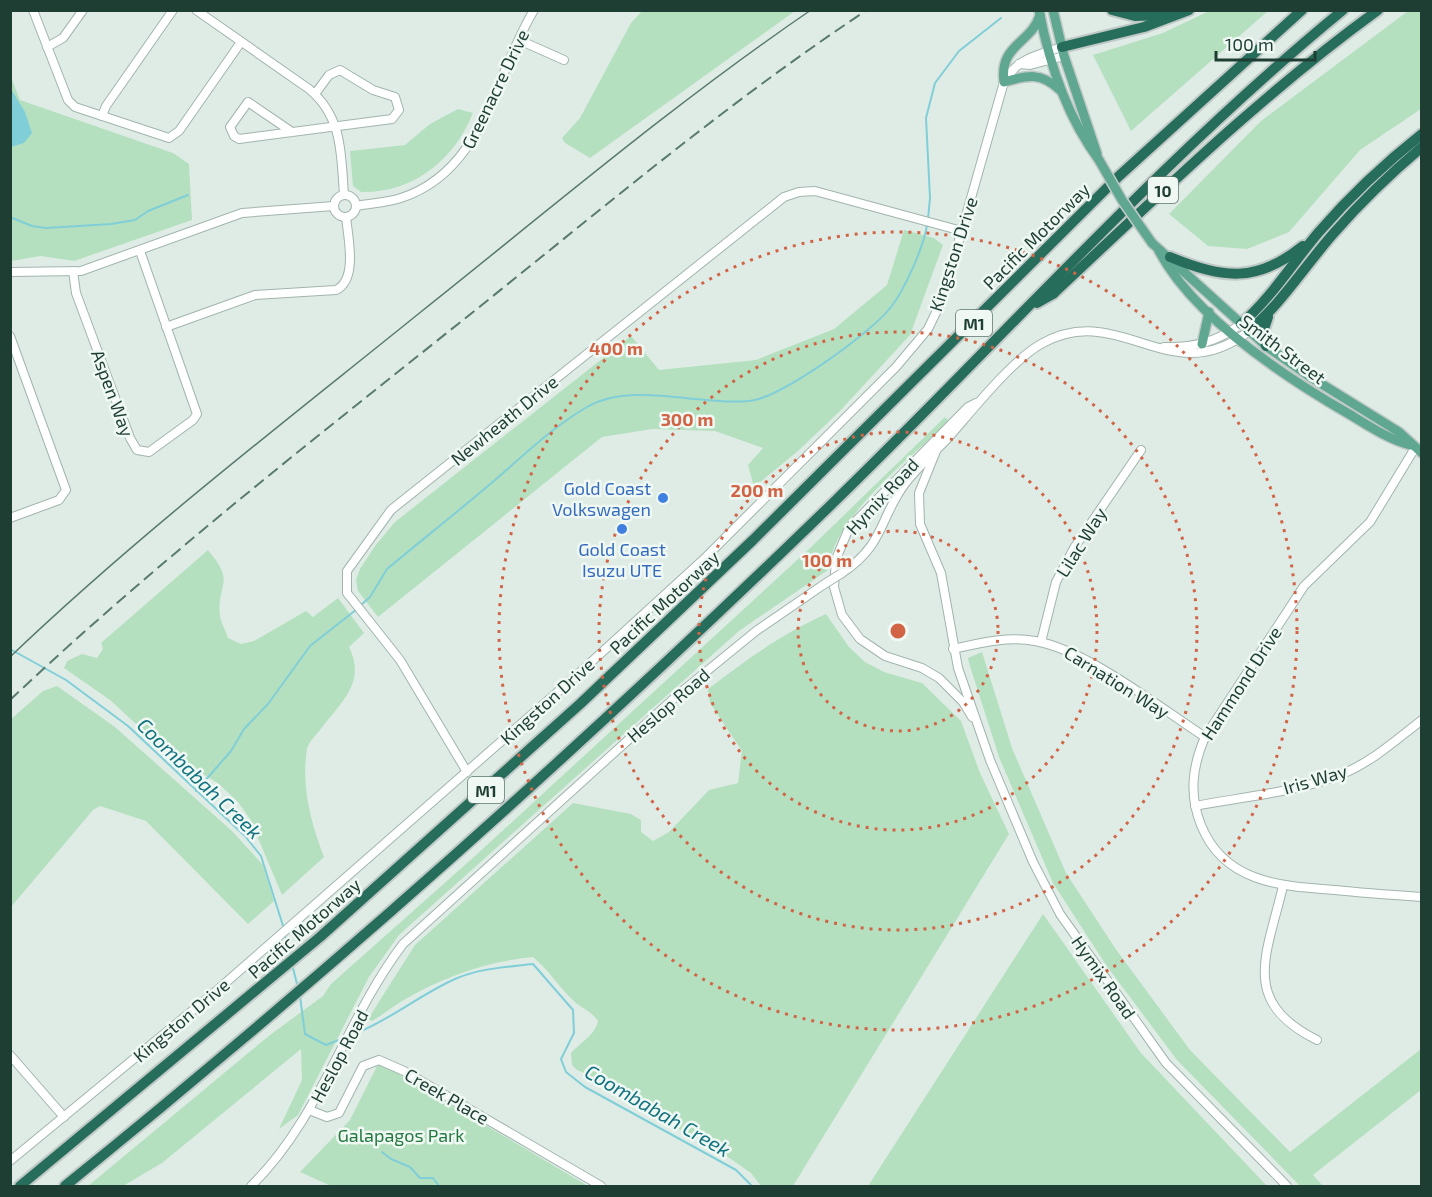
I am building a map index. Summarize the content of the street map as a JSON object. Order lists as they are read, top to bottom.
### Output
{
  "streets": {
    "highway": ["10", "Pacific Motorway", "M1"],
    "main road": ["Smith Street"],
    "street": [
      "Greenacre Drive",
      "Kingston Drive",
      "Aspen Way",
      "Newheath Drive",
      "Hymix Road",
      "Lilac Way",
      "Carnation Way",
      "Hammond Drive",
      "Heslop Road",
      "Iris Way",
      "Creek Place"
    ]
  },
  "crossings": [
    ["10", "M1"],
    ["Kingston Drive", "Smith Street"],
    ["Kingston Drive", "Newheath Drive"],
    ["Smith Street", "Hammond Drive"],
    ["Smith Street", "Heslop Road"],
    ["Hymix Road", "Carnation Way"],
    ["Hymix Road", "Heslop Road"],
    ["Lilac Way", "Carnation Way"],
    ["Carnation Way", "Hammond Drive"],
    ["Hammond Drive", "Iris Way"],
    ["Heslop Road", "Creek Place"]
  ],
  "water": ["Coombabah Creek"],
  "parks": ["Galapagos Park"],
  "places": ["Gold Coast Volkswagen", "Gold Coast Isuzu UTE"],
  "scale_bar": "100 m",
  "rings": [
    "400 m",
    "300 m",
    "200 m",
    "100 m"
  ]
}
